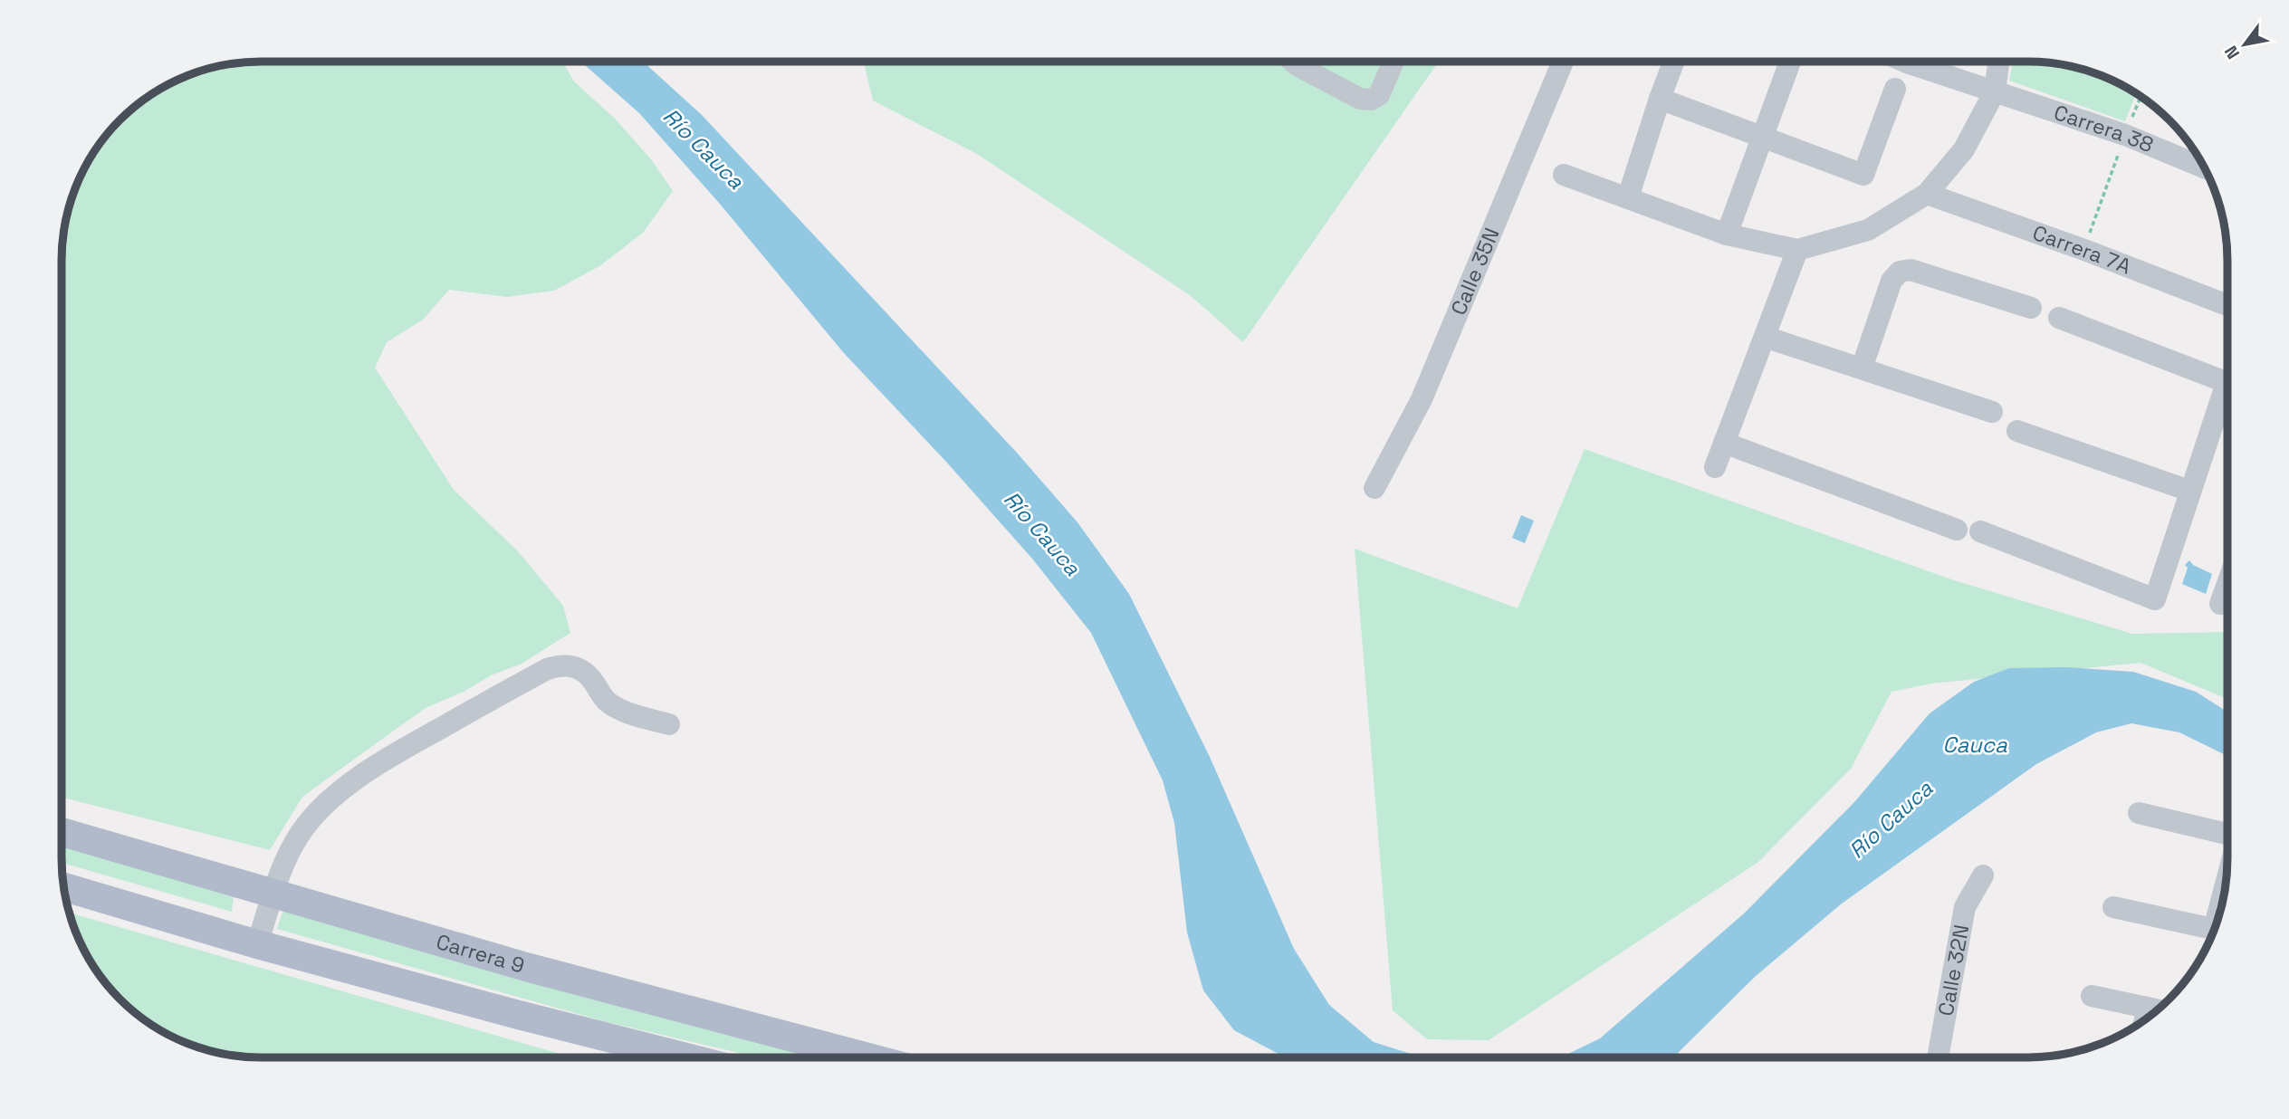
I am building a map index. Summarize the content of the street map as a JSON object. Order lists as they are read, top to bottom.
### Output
{
  "streets": {
    "main road": ["Carrera 9"],
    "street": [
      "Carrera 38",
      "Carrera 7A",
      "Calle 35N",
      "Calle 32N"
    ]
  },
  "water": ["Río Cauca", "Cauca"],
  "north": "bottom left"
}
